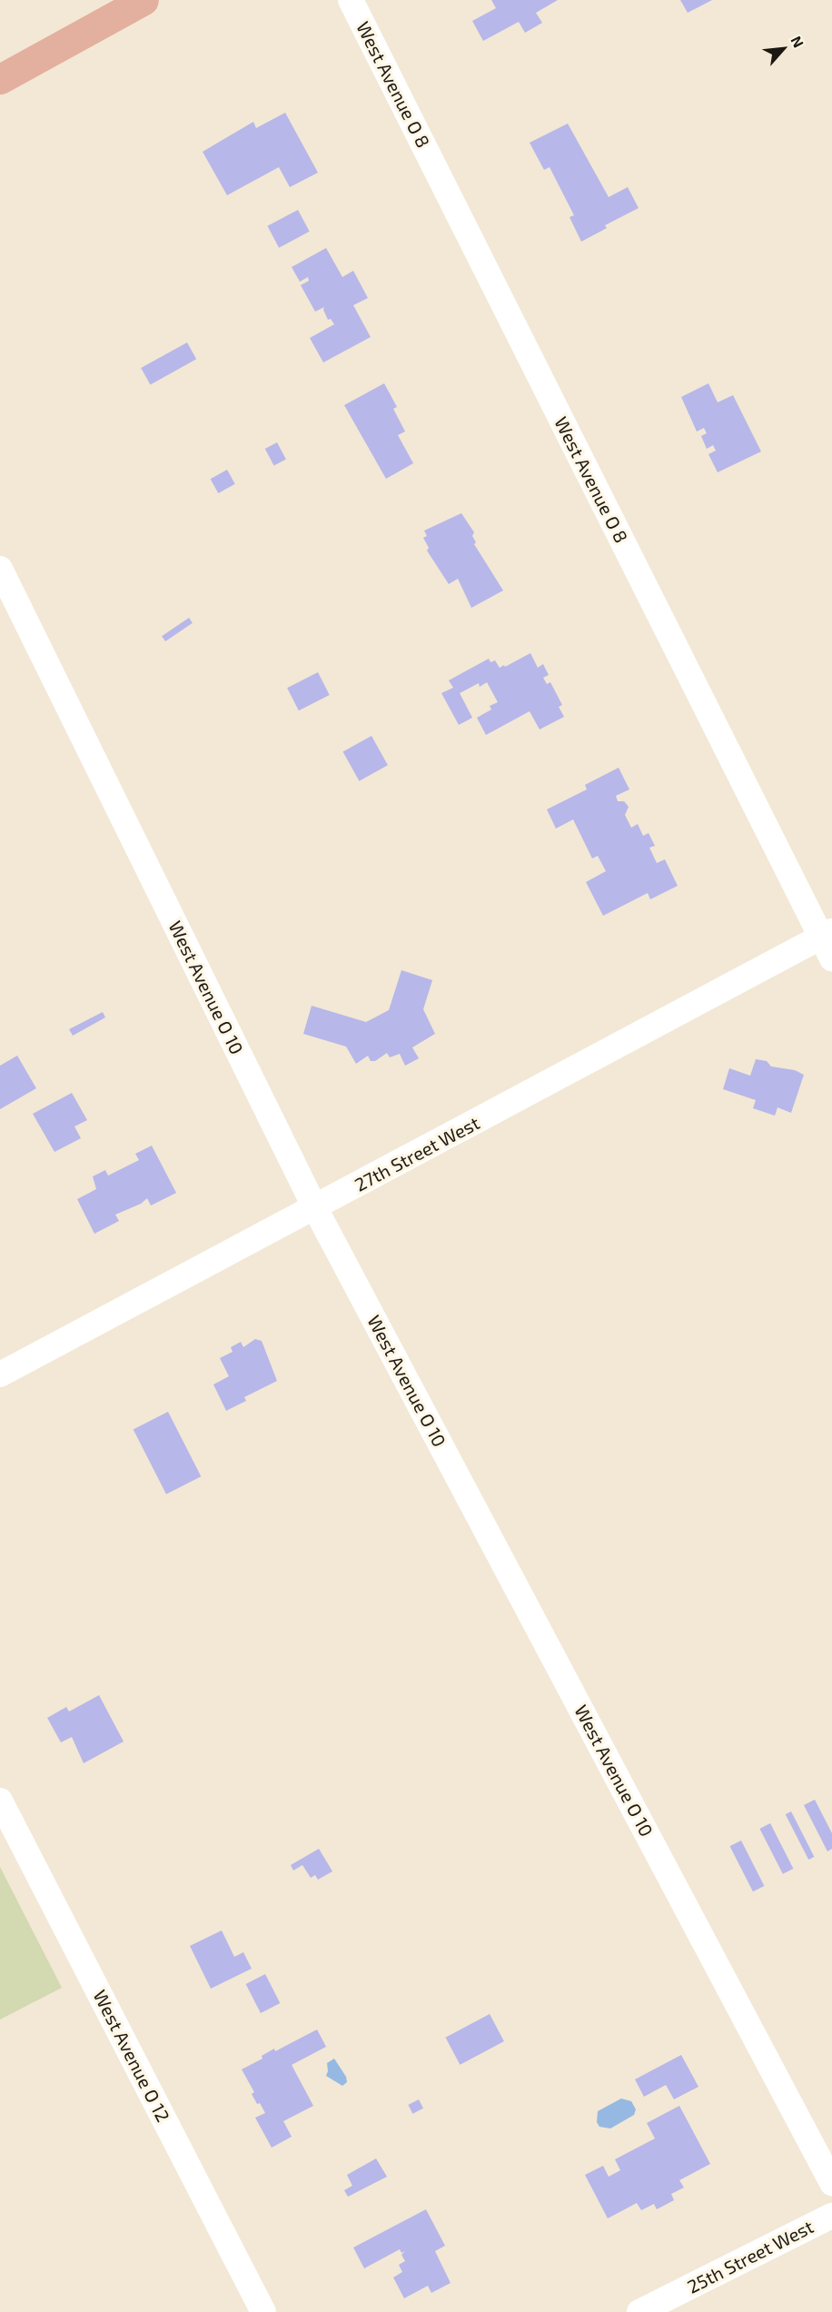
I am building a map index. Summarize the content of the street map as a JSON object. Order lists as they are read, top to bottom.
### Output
{
  "streets": {
    "street": [
      "West Avenue O 8",
      "West Avenue O 10",
      "27th Street West",
      "West Avenue O 12",
      "25th Street West"
    ]
  },
  "crossings": [
    ["West Avenue O 8", "27th Street West"],
    ["West Avenue O 10", "27th Street West"]
  ],
  "north": "top right"
}
